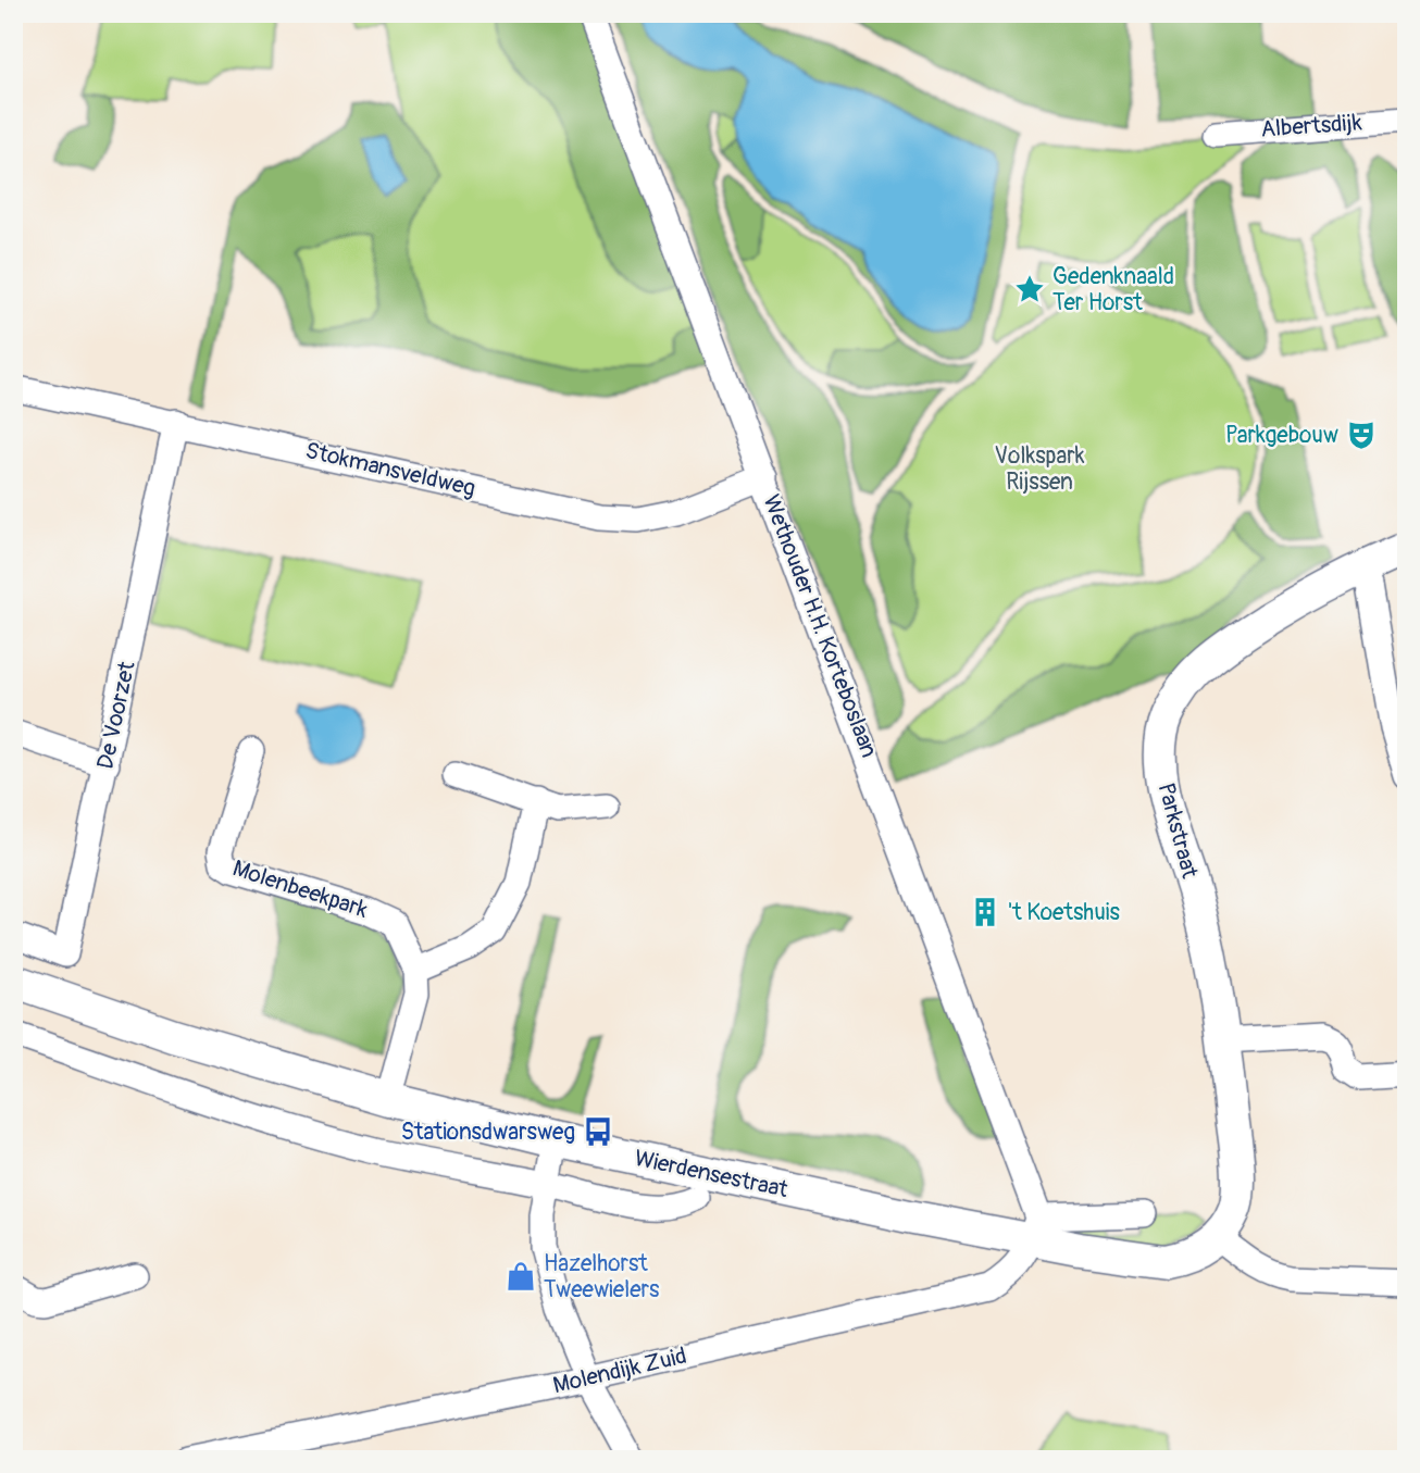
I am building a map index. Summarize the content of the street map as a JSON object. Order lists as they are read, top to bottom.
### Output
{
  "streets": {
    "main road": ["Parkstraat", "Wierdensestraat"],
    "street": [
      "Albertsdijk",
      "Stokmansveldweg",
      "Wethouder H.H. Korteboslaan",
      "De Voorzet",
      "Molenbeekpark",
      "Molendijk Zuid"
    ]
  },
  "crossings": [
    ["Stokmansveldweg", "Wethouder H.H. Korteboslaan"],
    ["Stokmansveldweg", "De Voorzet"],
    ["Wethouder H.H. Korteboslaan", "Wierdensestraat"],
    ["Wethouder H.H. Korteboslaan", "Molendijk Zuid"],
    ["Parkstraat", "Wierdensestraat"],
    ["Molenbeekpark", "Wierdensestraat"],
    ["Wierdensestraat", "Molendijk Zuid"]
  ],
  "parks": ["Volkspark Rijssen"],
  "places": {
    "place": ["Gedenknaald Ter Horst"],
    "theatre": ["Parkgebouw"],
    "building": ["'t Koetshuis"],
    "bus stop": ["Stationsdwarsweg"],
    "shop": ["Hazelhorst Tweewielers"]
  }
}
